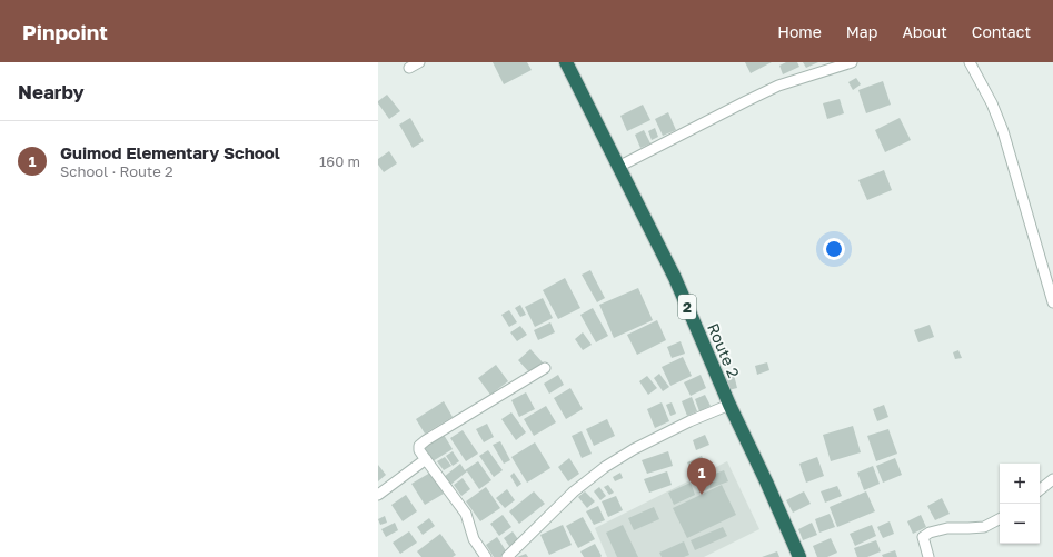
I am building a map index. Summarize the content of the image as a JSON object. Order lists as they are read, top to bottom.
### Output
{
  "streets": {
    "highway": ["2", "Route 2"]
  },
  "page": {
    "header": "Pinpoint",
    "nav": [
      "Home",
      "Map",
      "About",
      "Contact"
    ],
    "heading": "Nearby",
    "list": [
      {
        "mark": "1",
        "name": "Guimod Elementary School",
        "note": "School · Route 2",
        "value": "160 m"
      }
    ],
    "pins": "1",
    "map_buttons": ["+", "−"]
  }
}
